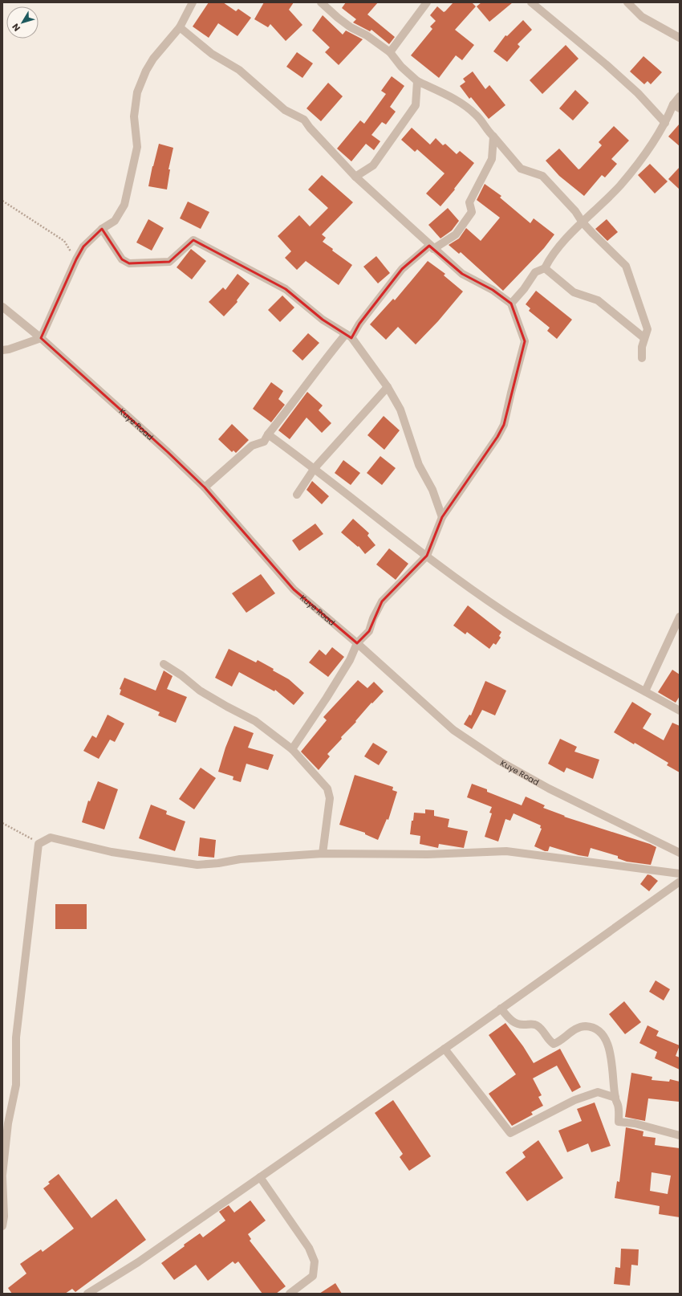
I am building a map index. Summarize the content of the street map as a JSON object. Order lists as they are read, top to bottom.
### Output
{
  "streets": {
    "street": ["Kuye Road"]
  },
  "north": "bottom left"
}
